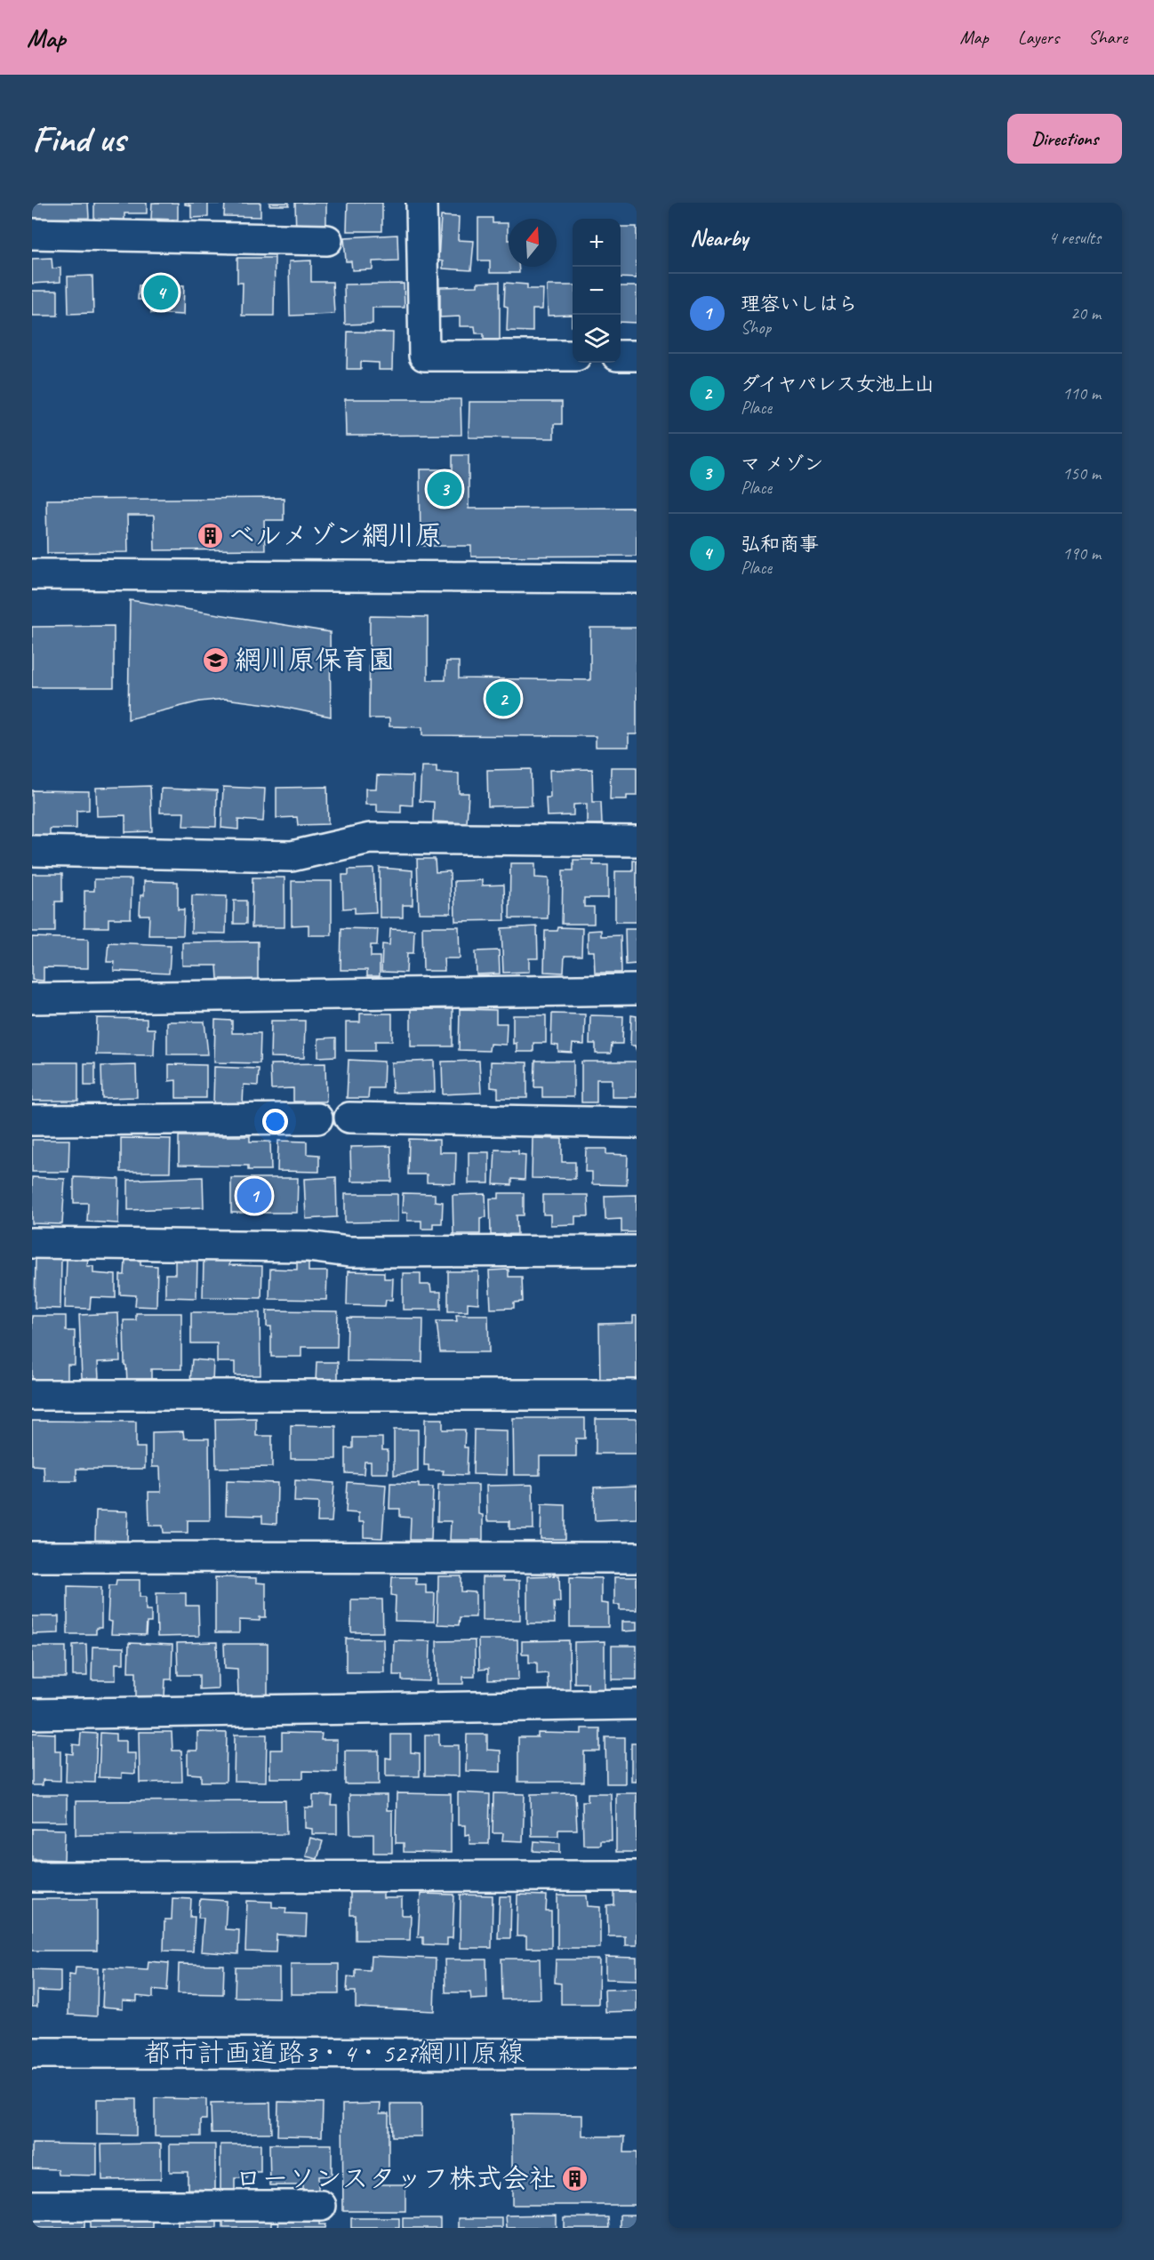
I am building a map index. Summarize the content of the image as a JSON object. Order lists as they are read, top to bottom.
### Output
{
  "streets": {
    "street": ["都市計画道路3・4・527網川原線"]
  },
  "places": {
    "building": ["ベルメゾン網川原", "ローソンスタッフ株式会社"],
    "school or university": ["網川原保育園"]
  },
  "north": "top",
  "page": {
    "header": "Map",
    "nav": ["Map", "Layers", "Share"],
    "buttons": "Directions",
    "title": "Find us",
    "heading": ["Nearby", "4 results"],
    "map_buttons": ["+", "−"],
    "list": [
      {
        "mark": "1",
        "name": "理容いしはら",
        "note": "Shop",
        "value": "20 m"
      },
      {
        "mark": "2",
        "name": "ダイヤパレス女池上山",
        "note": "Place",
        "value": "110 m"
      },
      {
        "mark": "3",
        "name": "マ メゾン",
        "note": "Place",
        "value": "150 m"
      },
      {
        "mark": "4",
        "name": "弘和商事",
        "note": "Place",
        "value": "190 m"
      }
    ],
    "pins": [
      "4",
      "3",
      "2",
      "1"
    ]
  }
}
